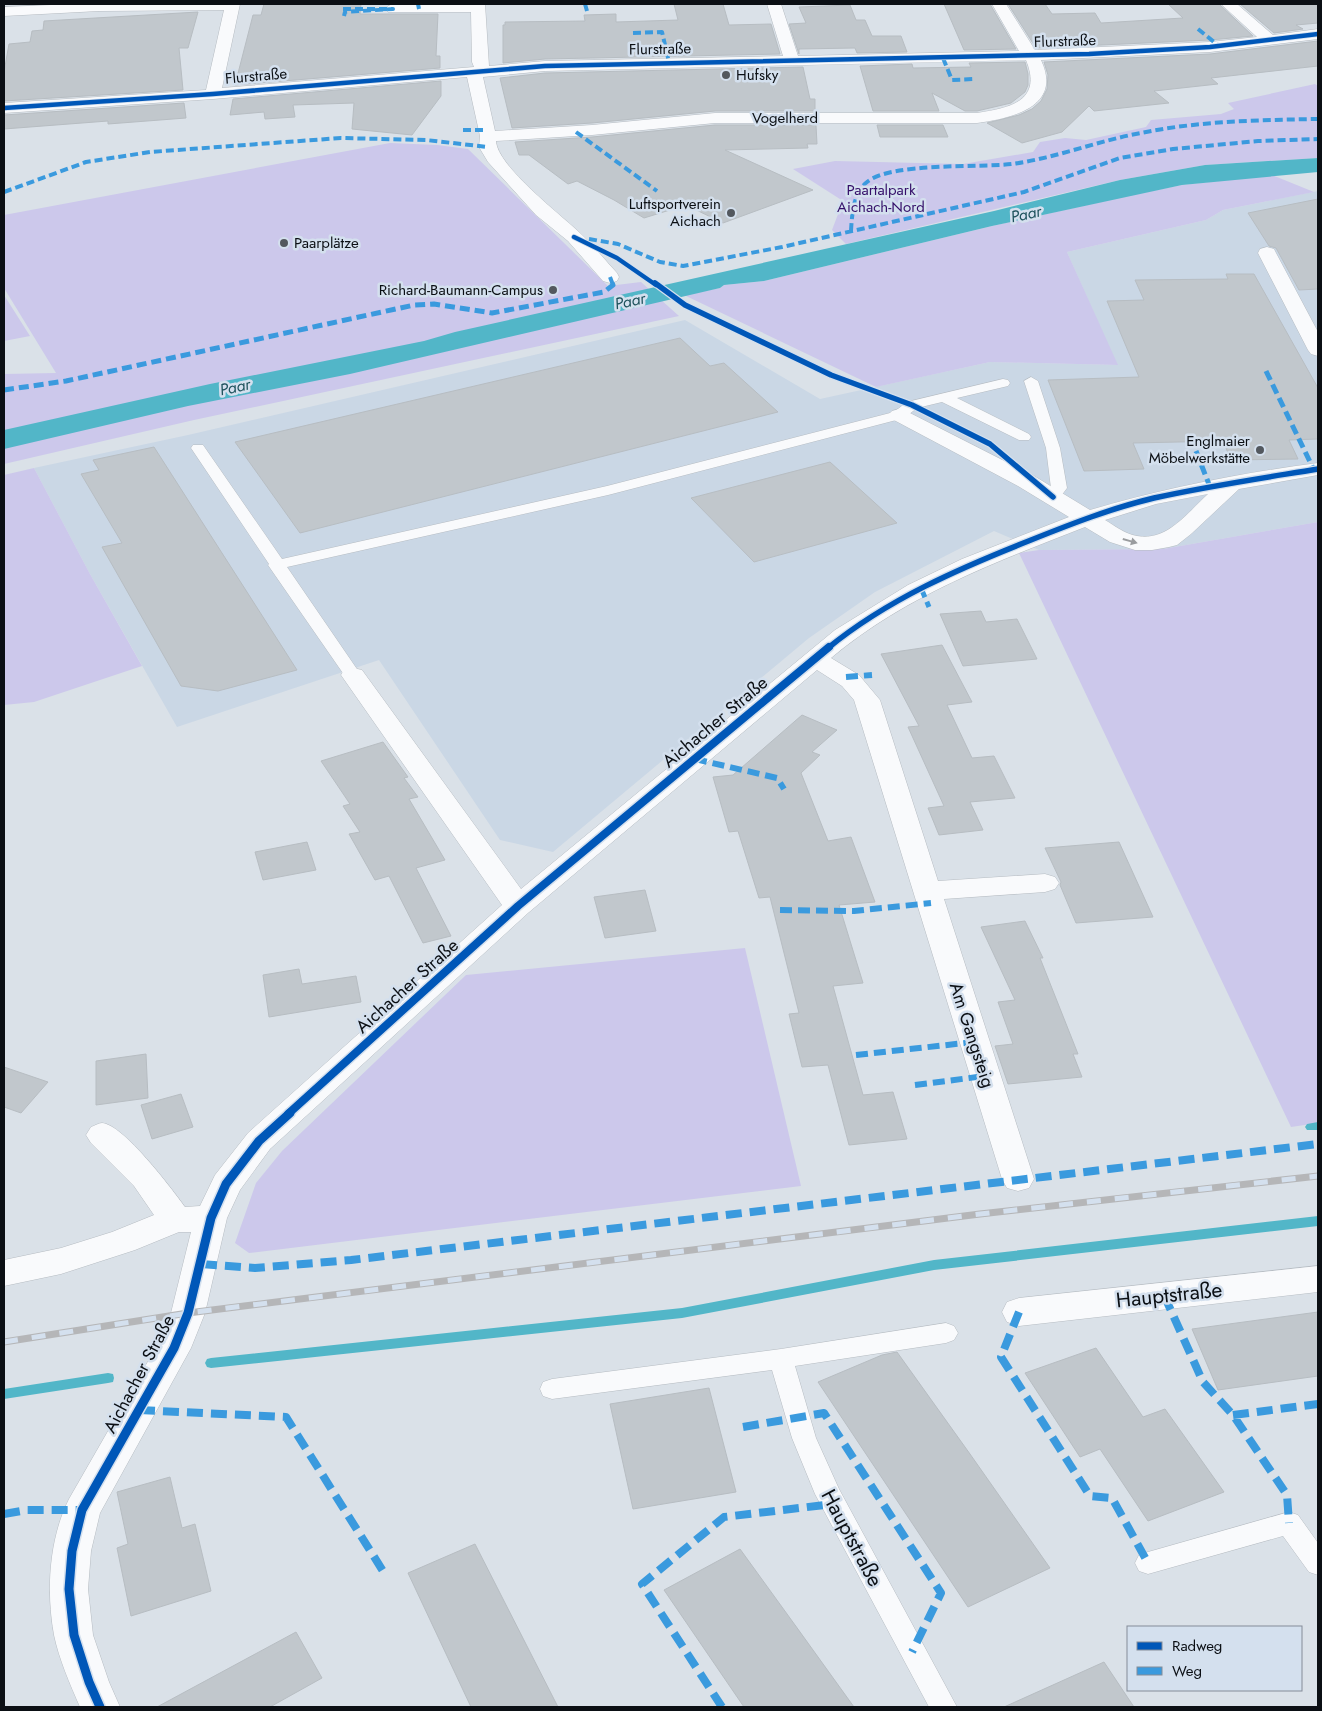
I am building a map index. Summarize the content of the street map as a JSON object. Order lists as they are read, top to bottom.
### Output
{
  "streets": {
    "street": [
      "Flurstraße",
      "Vogelherd",
      "Aichacher Straße",
      "Am Gangsteig",
      "Hauptstraße"
    ]
  },
  "crossings": [
    ["Flurstraße", "Vogelherd"],
    ["Aichacher Straße", "Am Gangsteig"]
  ],
  "water": ["Paar"],
  "parks": ["Paartalpark Aichach-Nord"],
  "places": [
    "Hufsky",
    "Luftsportverein Aichach",
    "Paarplätze",
    "Richard-Baumann-Campus",
    "Englmaier Möbelwerkstätte"
  ],
  "legend": ["Radweg", "Weg"]
}
